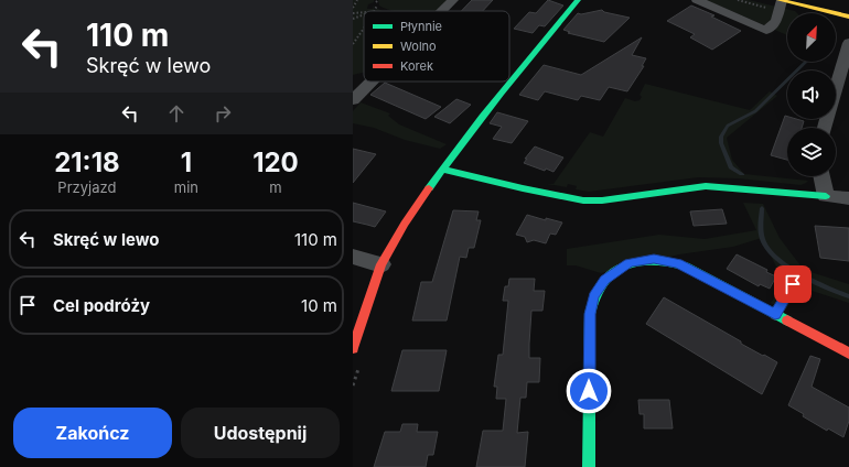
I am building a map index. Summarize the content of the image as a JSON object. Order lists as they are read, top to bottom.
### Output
{
  "legend": ["Płynnie", "Wolno", "Korek"],
  "north": "top right",
  "page": {
    "turn": ["110 m", "Skręć w lewo"],
    "eta": [
      "21:18",
      "Przyjazd",
      "1",
      "min",
      "120",
      "m"
    ],
    "list": [
      {
        "name": "Skręć w lewo",
        "value": "110 m"
      },
      {
        "name": "Cel podróży",
        "value": "10 m"
      }
    ],
    "buttons": ["Zakończ", "Udostępnij"]
  }
}
